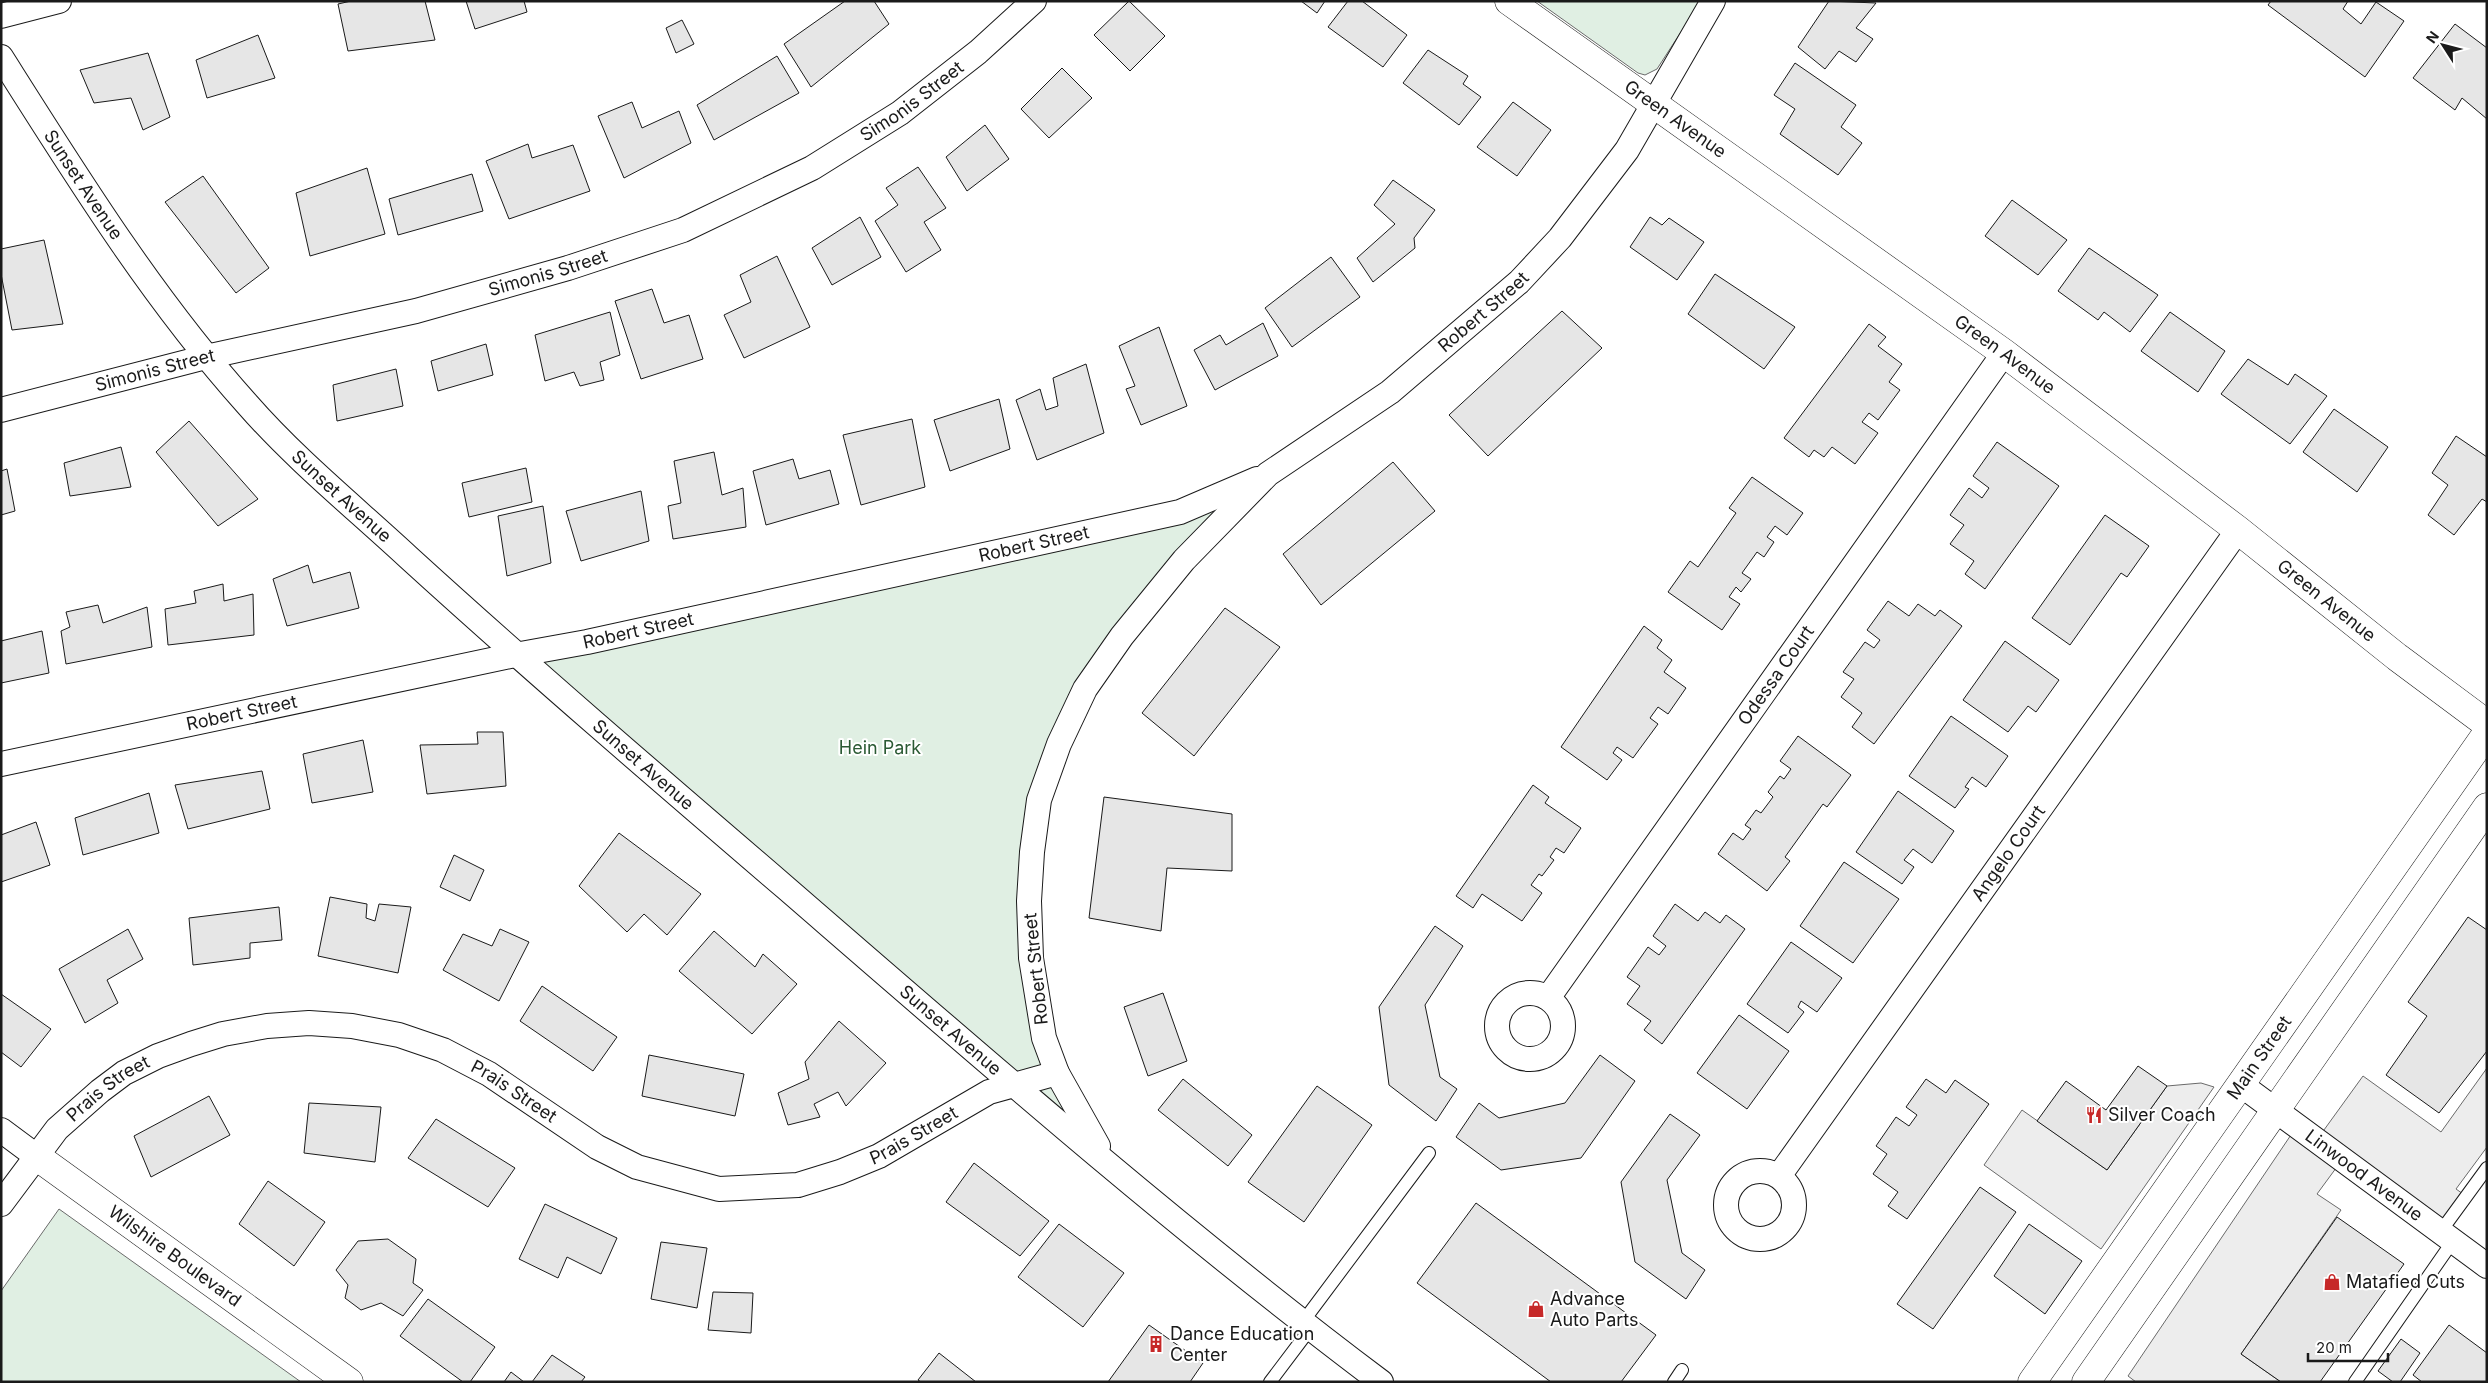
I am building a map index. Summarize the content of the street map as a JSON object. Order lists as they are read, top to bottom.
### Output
{
  "streets": {
    "street": [
      "Simonis Street",
      "Green Avenue",
      "Sunset Avenue",
      "Robert Street",
      "Odessa Court",
      "Angelo Court",
      "Main Street",
      "Prais Street",
      "Linwood Avenue",
      "Wilshire Boulevard"
    ]
  },
  "crossings": [
    ["Simonis Street", "Sunset Avenue"],
    ["Green Avenue", "Robert Street"],
    ["Green Avenue", "Odessa Court"],
    ["Green Avenue", "Angelo Court"],
    ["Sunset Avenue", "Robert Street"],
    ["Sunset Avenue", "Prais Street"],
    ["Robert Street", "Prais Street"],
    ["Main Street", "Linwood Avenue"],
    ["Prais Street", "Wilshire Boulevard"]
  ],
  "parks": ["Hein Park"],
  "places": {
    "restaurant": ["Silver Coach"],
    "shop": ["Matafied Cuts", "Advance Auto Parts"],
    "building": ["Dance Education Center"]
  },
  "scale_bar": "20 m",
  "north": "top left"
}
